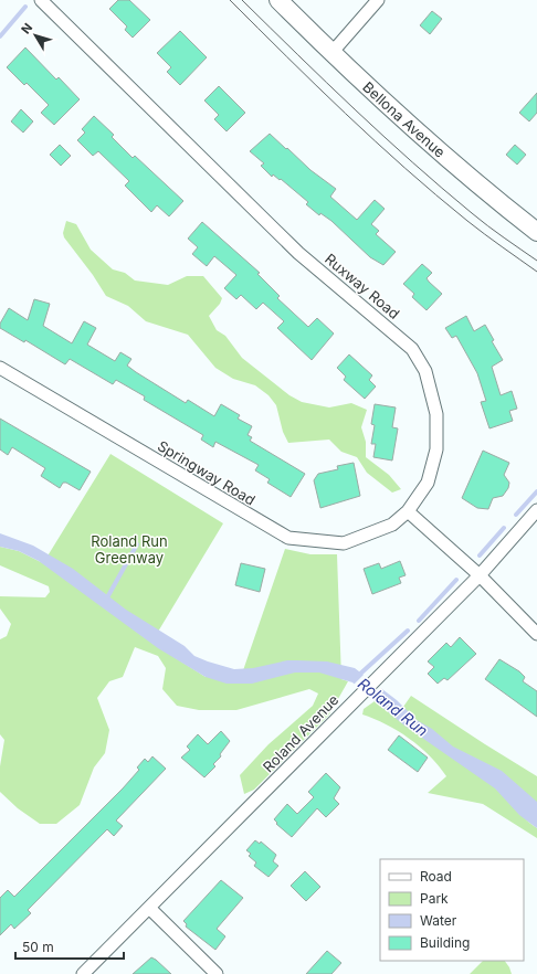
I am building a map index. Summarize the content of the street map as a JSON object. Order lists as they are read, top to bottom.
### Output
{
  "streets": {
    "street": [
      "Bellona Avenue",
      "Ruxway Road",
      "Springway Road",
      "Roland Avenue"
    ]
  },
  "crossings": [
    ["Ruxway Road", "Springway Road"]
  ],
  "water": ["Roland Run"],
  "parks": ["Roland Run Greenway"],
  "legend": [
    "Road",
    "Park",
    "Water",
    "Building"
  ],
  "scale_bar": "50 m",
  "north": "top left"
}
